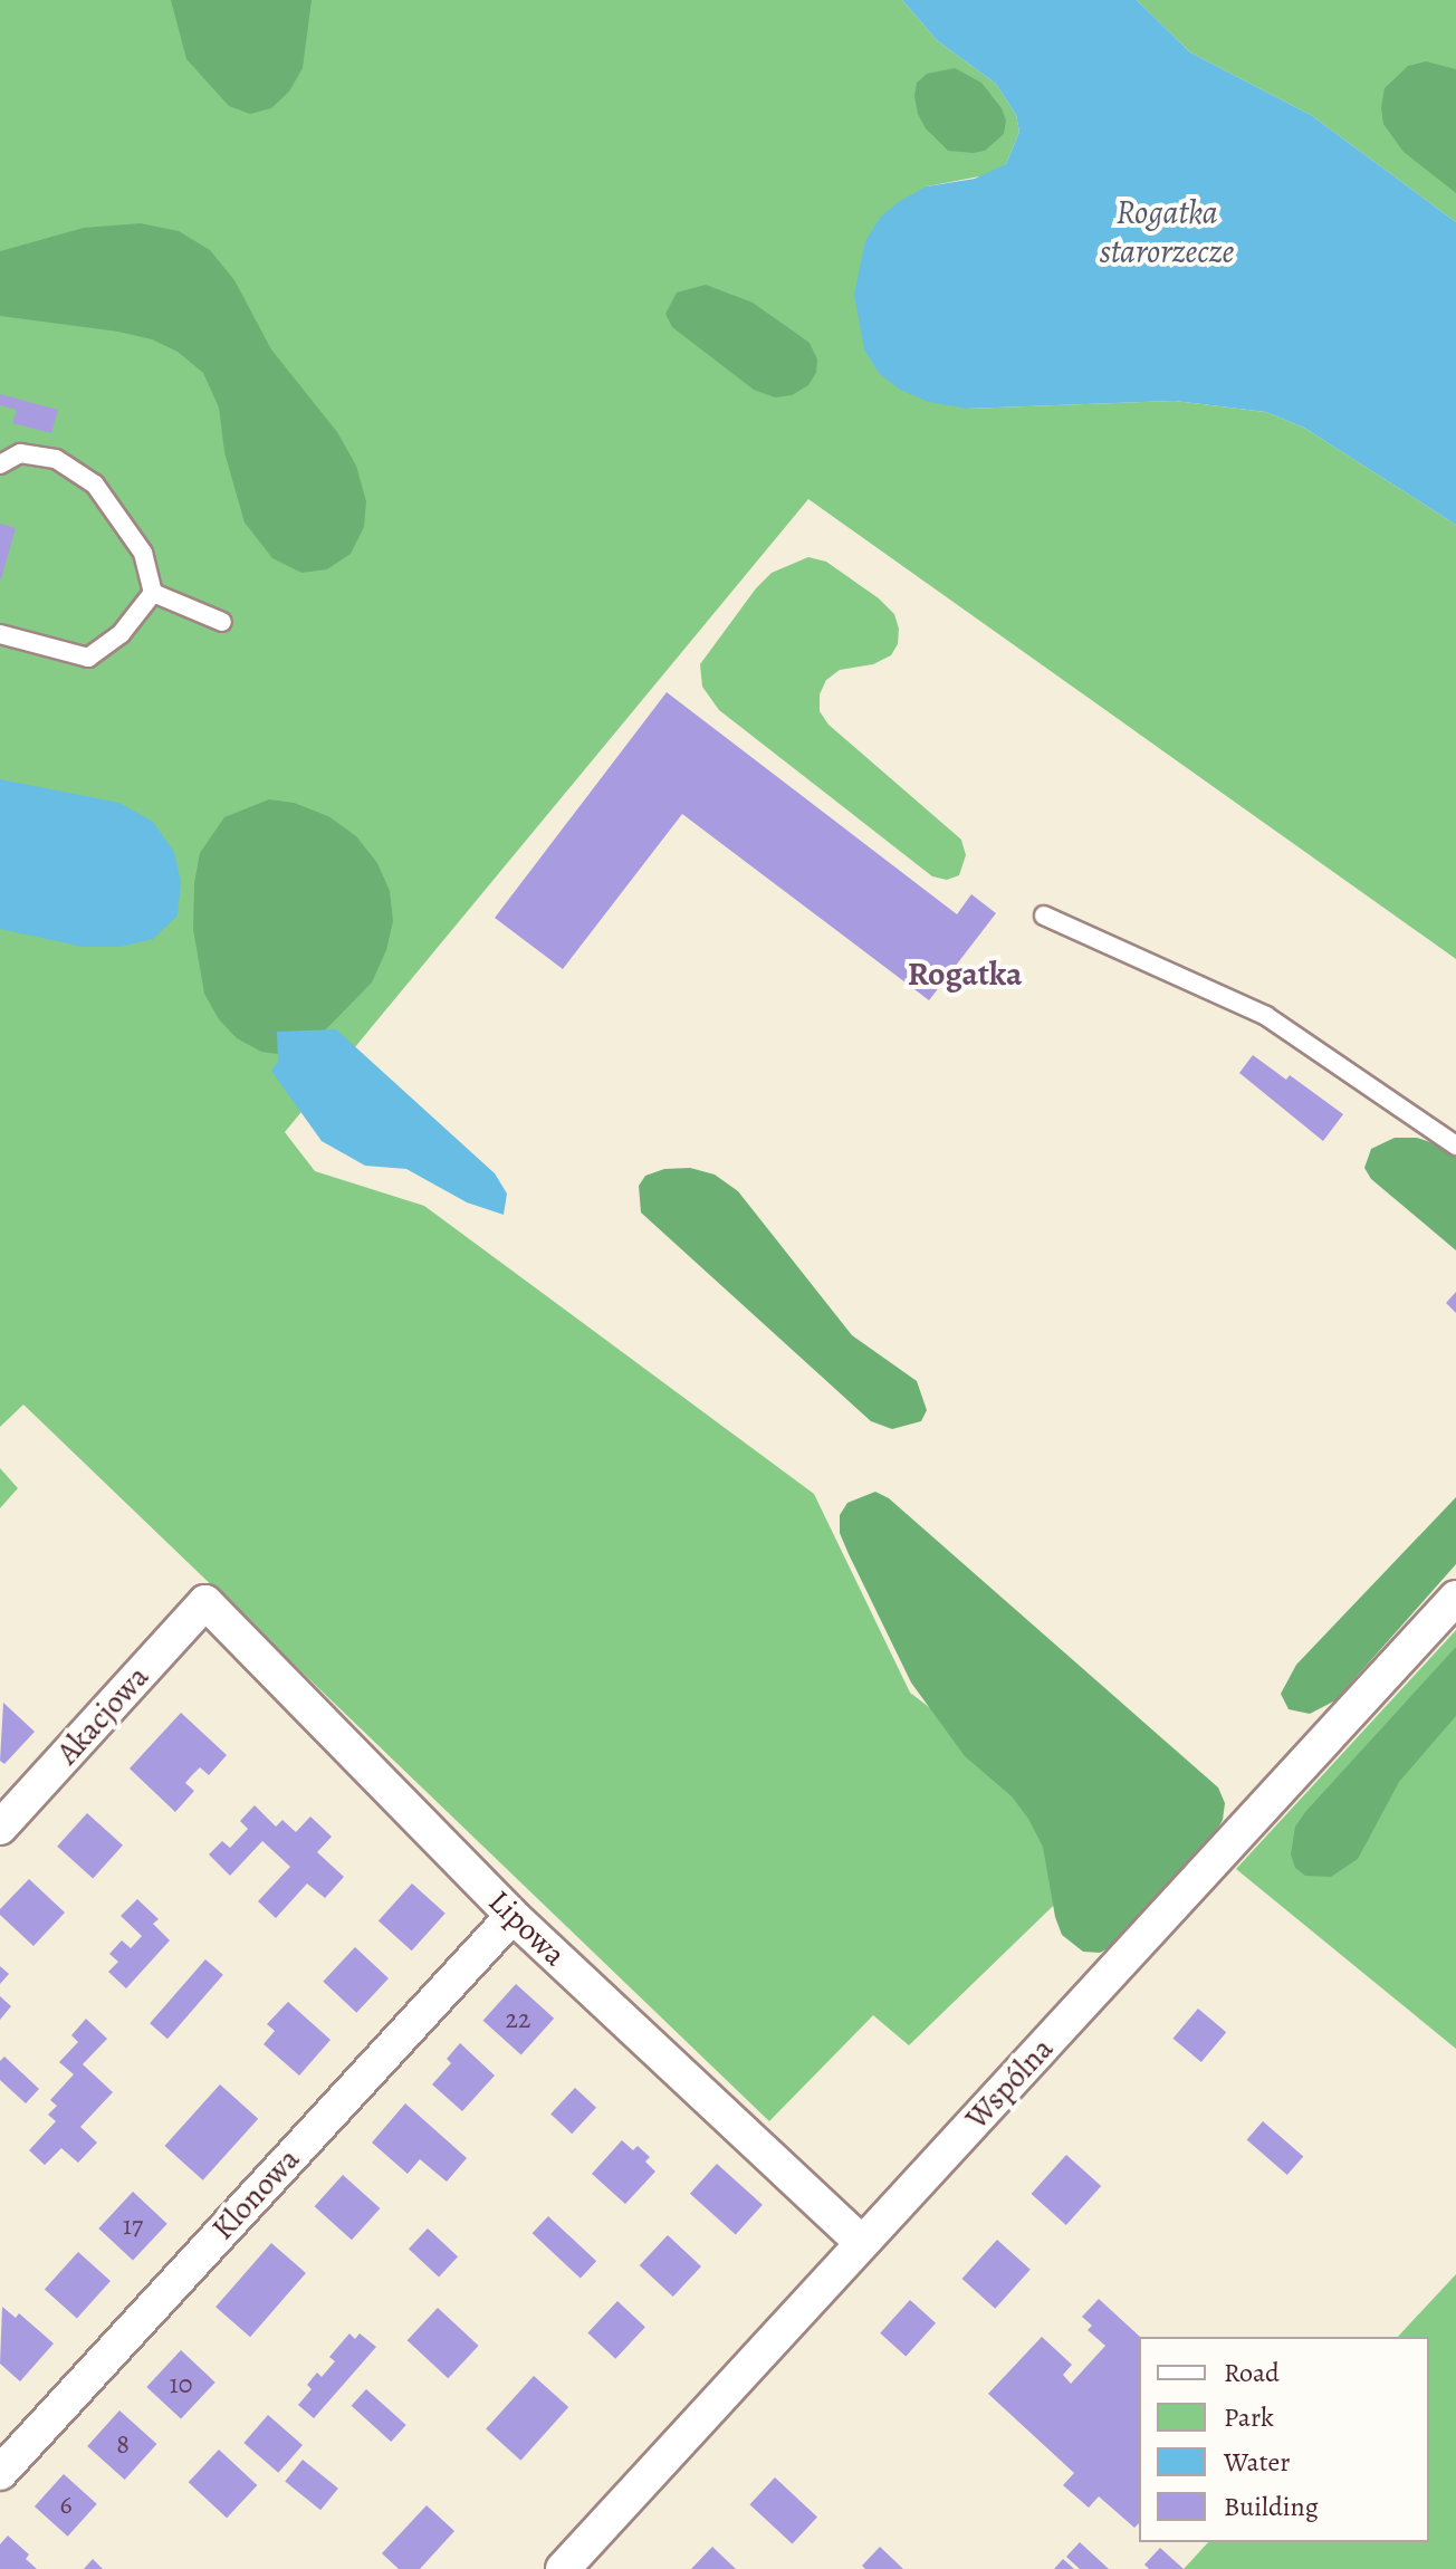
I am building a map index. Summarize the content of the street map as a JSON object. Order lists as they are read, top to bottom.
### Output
{
  "streets": {
    "street": [
      "Akacjowa",
      "Lipowa",
      "Wspólna",
      "Klonowa"
    ]
  },
  "crossings": [
    ["Akacjowa", "Lipowa"],
    ["Lipowa", "Wspólna"],
    ["Lipowa", "Klonowa"]
  ],
  "districts": ["Rogatka"],
  "water": ["Rogatka starorzecze"],
  "house_numbers": [
    "22",
    "17",
    "10",
    "8",
    "6"
  ],
  "legend": [
    "Road",
    "Park",
    "Water",
    "Building"
  ]
}
